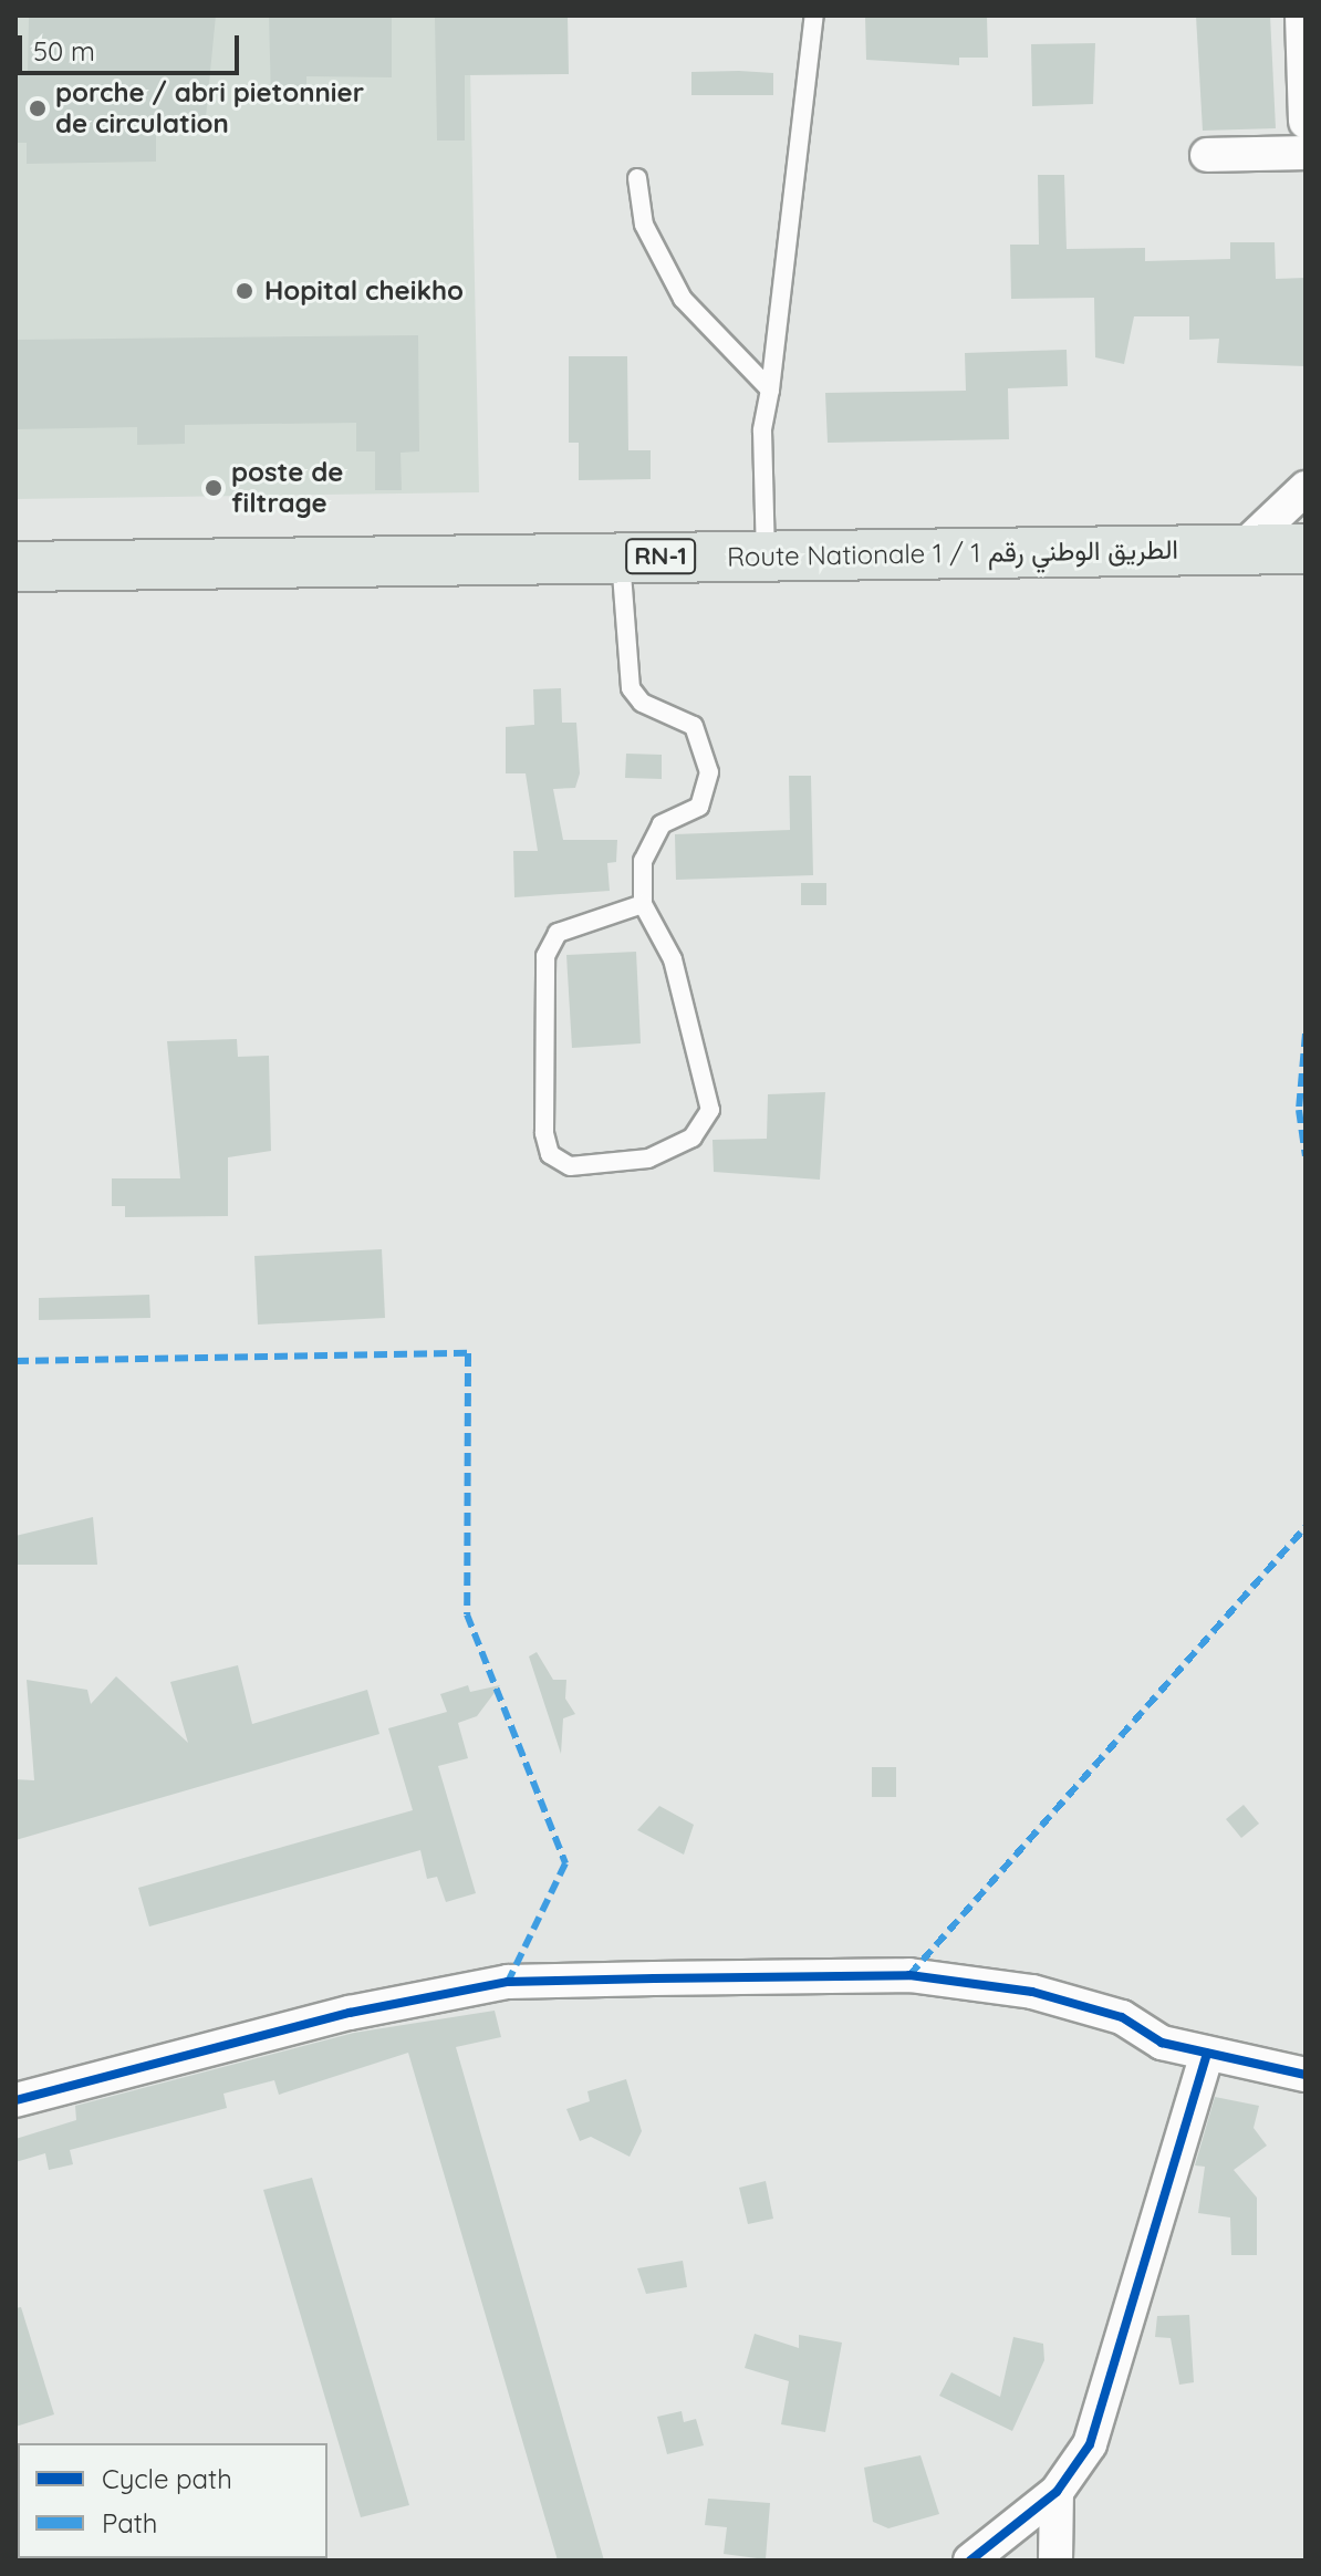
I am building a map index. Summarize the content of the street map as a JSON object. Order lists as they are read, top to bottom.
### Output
{
  "streets": {
    "main road": ["Route Nationale 1 / الطريق الوطني رقم 1", "RN-1"]
  },
  "places": ["porche / abri pietonnier de circulation", "Hopital cheikho", "poste de filtrage"],
  "legend": ["Cycle path", "Path"],
  "scale_bar": "50 m"
}
